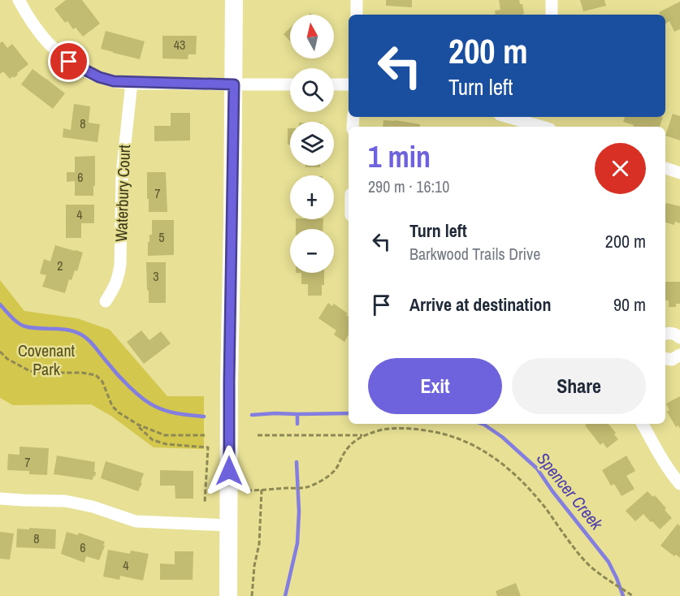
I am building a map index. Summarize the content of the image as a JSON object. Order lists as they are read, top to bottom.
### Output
{
  "streets": {
    "street": ["Waterbury Court"]
  },
  "water": ["Spencer Creek"],
  "parks": ["Covenant Park"],
  "house_numbers": [
    "43",
    "8",
    "6",
    "7",
    "4",
    "5",
    "2",
    "3",
    "7",
    "8",
    "6",
    "4"
  ],
  "north": "top",
  "page": {
    "map_buttons": ["+", "−"],
    "turn": ["200 m", "Turn left"],
    "heading": ["1 min", "290 m · 16:10"],
    "list": [
      {
        "name": "Turn left",
        "note": "Barkwood Trails Drive",
        "value": "200 m"
      },
      {
        "name": "Arrive at destination",
        "value": "90 m"
      }
    ],
    "buttons": ["Exit", "Share"]
  }
}
